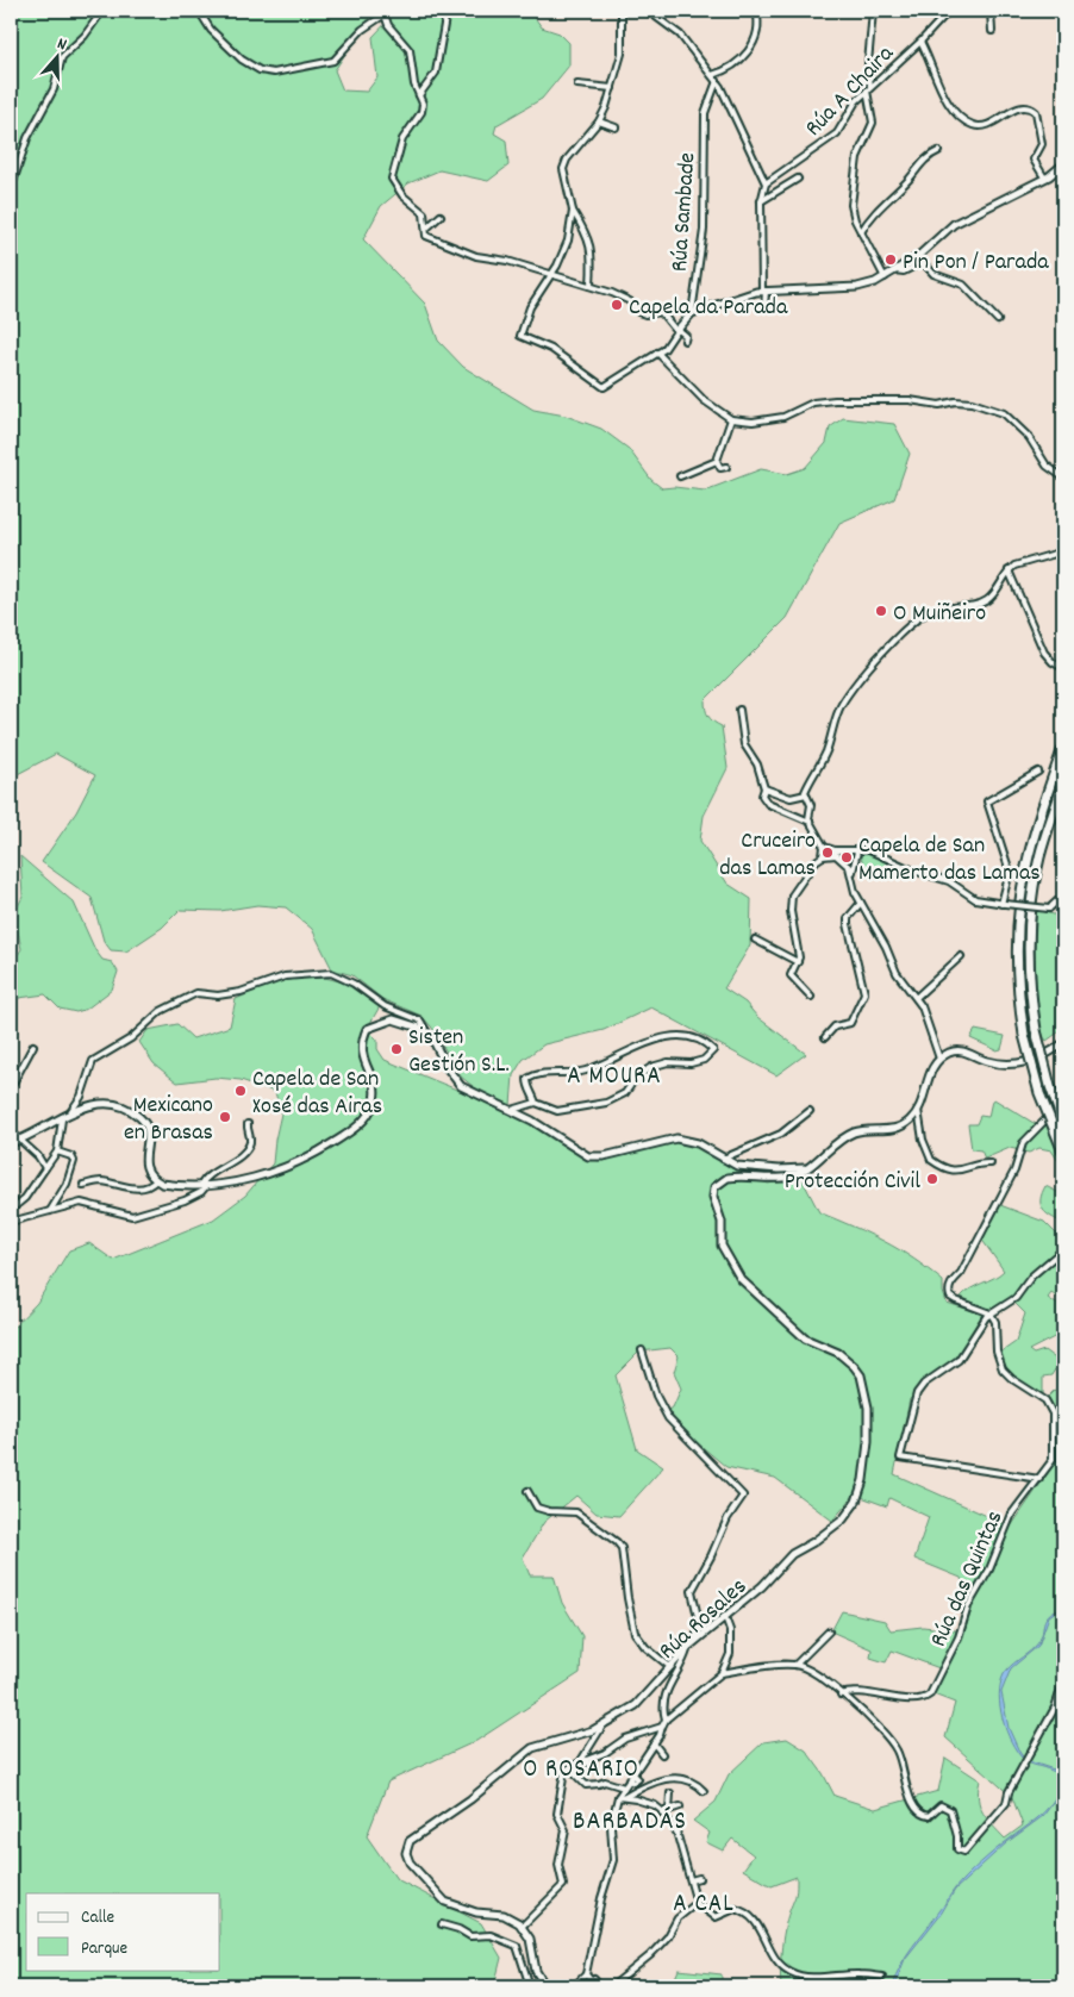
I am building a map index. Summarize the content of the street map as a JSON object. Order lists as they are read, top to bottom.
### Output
{
  "streets": {
    "street": [
      "Rúa A Chaira",
      "Rúa Sambade",
      "Rúa das Quintas",
      "Rúa Rosales"
    ]
  },
  "districts": [
    "A MOURA",
    "O ROSARIO",
    "BARBADÁS",
    "A CAL"
  ],
  "places": [
    "Pin Pon / Parada",
    "Capela da Parada",
    "O Muiñeiro",
    "Cruceiro das Lamas",
    "Capela de San Mamerto das Lamas",
    "Sisten Gestión S.L.",
    "Capela de San Xosé das Airas",
    "Mexicano en Brasas",
    "Protección Civil"
  ],
  "legend": ["Calle", "Parque"],
  "north": "top"
}
